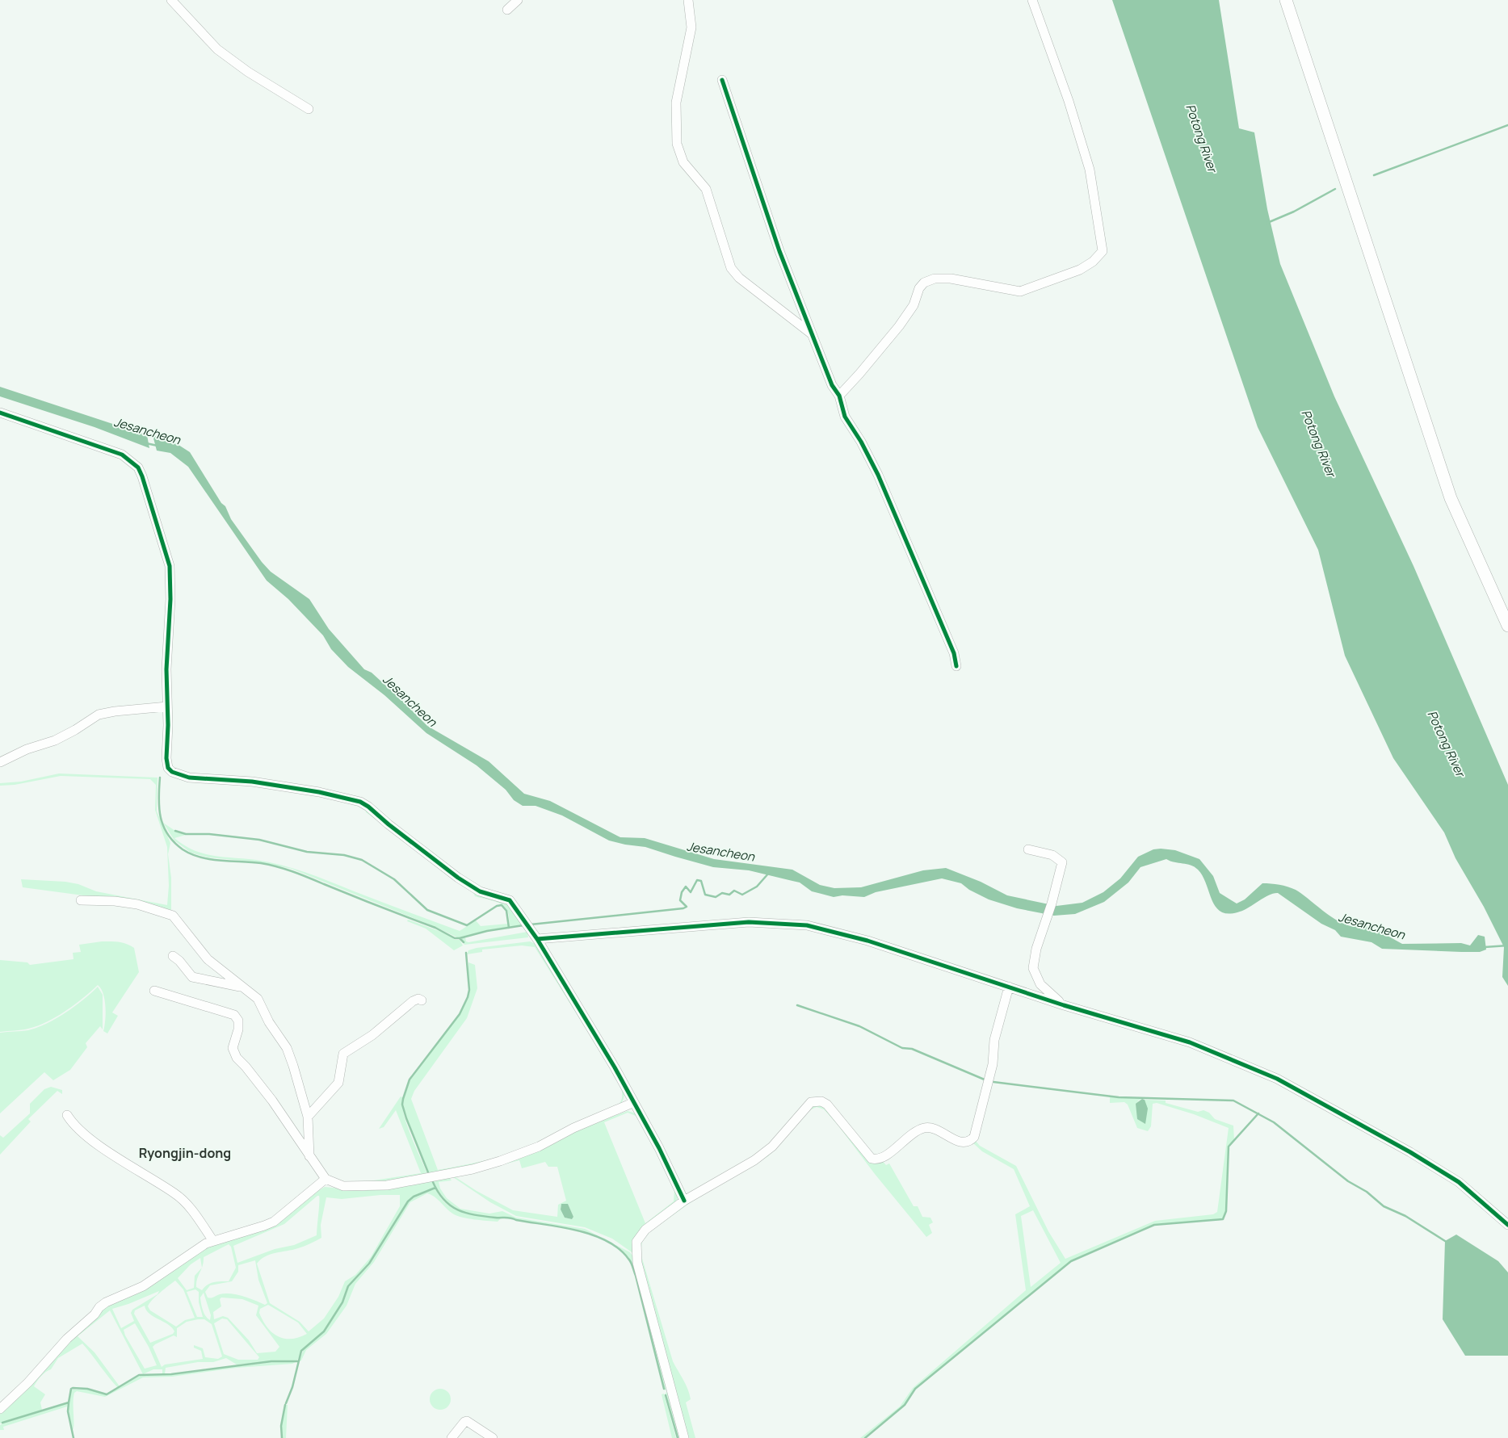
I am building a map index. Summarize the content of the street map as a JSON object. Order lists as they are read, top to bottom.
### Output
{
  "districts": ["Ryongjin-dong"],
  "water": ["Potong River", "Jesancheon"]
}
